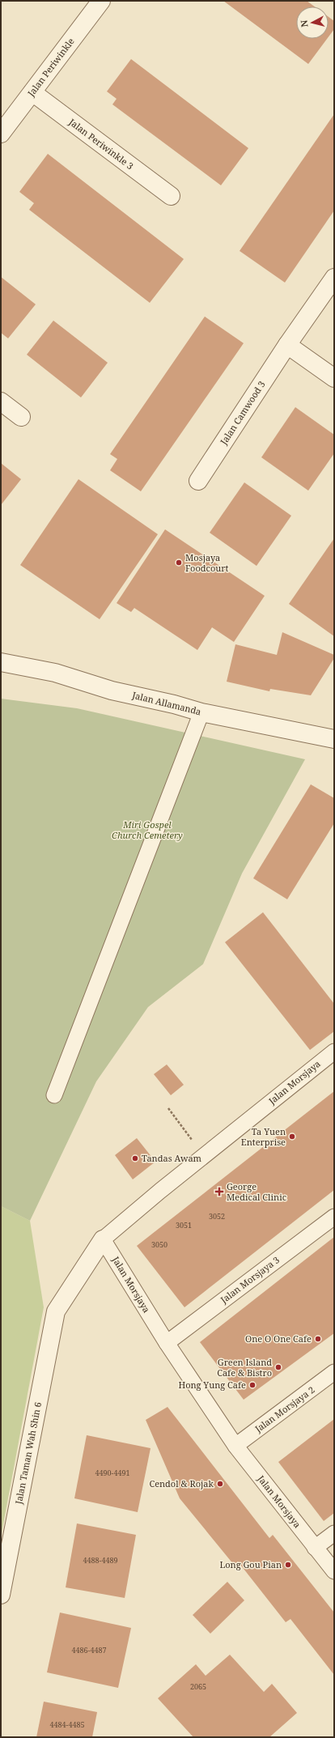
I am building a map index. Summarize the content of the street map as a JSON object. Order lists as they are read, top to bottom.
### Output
{
  "streets": {
    "street": [
      "Jalan Periwinkle",
      "Jalan Periwinkle 3",
      "Jalan Camwood 3",
      "Jalan Allamanda",
      "Jalan Taman Wah Shin 6"
    ],
    "lane": ["Jalan Morsjaya", "Jalan Morsjaya 3", "Jalan Morsjaya 2"]
  },
  "crossings": [
    ["Jalan Periwinkle", "Jalan Periwinkle 3"],
    ["Jalan Morsjaya", "Jalan Morsjaya 3"],
    ["Jalan Morsjaya", "Jalan Morsjaya 2"],
    ["Jalan Morsjaya", "Jalan Taman Wah Shin 6"]
  ],
  "parks": ["Miri Gospel Church Cemetery"],
  "places": {
    "other": [
      "Mosjaya Foodcourt",
      "Ta Yuen Enterprise",
      "Tandas Awam",
      "One O One Cafe",
      "Green Island Cafe & Bistro",
      "Hong Yung Cafe",
      "Cendol & Rojak",
      "Long Gou Pian"
    ],
    "health": ["George Medical Clinic"]
  },
  "house_numbers": [
    "3052",
    "3051",
    "3050",
    "4490-4491",
    "4488-4489",
    "4486-4487",
    "2065",
    "4484-4485"
  ],
  "north": "left"
}
